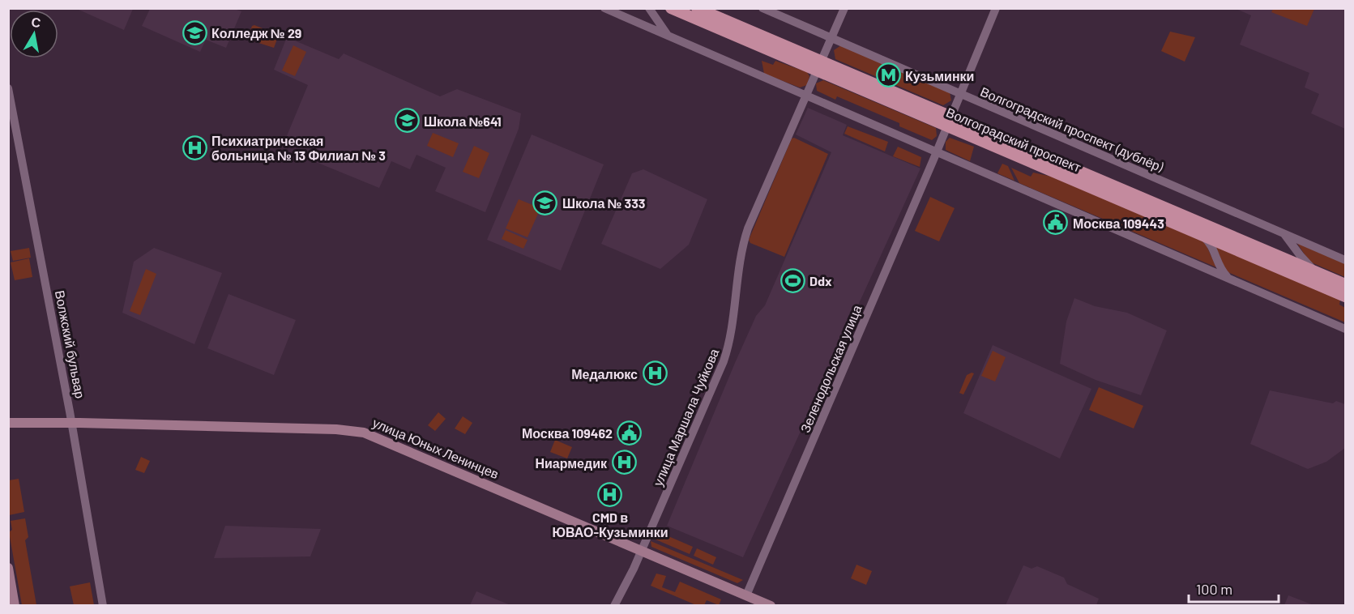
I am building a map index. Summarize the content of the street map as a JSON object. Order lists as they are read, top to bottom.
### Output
{
  "streets": {
    "main road": ["Волгоградский проспект", "улица Юных Ленинцев"],
    "street": [
      "Волгоградский проспект (дублёр)",
      "Волжский бульвар",
      "Зеленодольская улица",
      "улица Маршала Чуйкова"
    ]
  },
  "crossings": [
    ["Волгоградский проспект (дублёр)", "Зеленодольская улица"],
    ["Волгоградский проспект (дублёр)", "улица Маршала Чуйкова"],
    ["Волгоградский проспект", "Зеленодольская улица"],
    ["Волгоградский проспект", "улица Маршала Чуйкова"],
    ["Волжский бульвар", "улица Юных Ленинцев"],
    ["Зеленодольская улица", "улица Юных Ленинцев"],
    ["улица Маршала Чуйкова", "улица Юных Ленинцев"]
  ],
  "places": {
    "school or university": ["Колледж № 29", "Школа №641", "Школа № 333"],
    "metro station": ["Кузьминки"],
    "hospital": [
      "Психиатрическая больница № 13 Филиал № 3",
      "Медалюкс",
      "Ниармедик",
      "CMD в ЮВАО-Кузьминки"
    ],
    "public building": ["Москва 109443", "Москва 109462"],
    "sports": ["Ddx"]
  },
  "scale_bar": "100 m",
  "north": "top"
}
